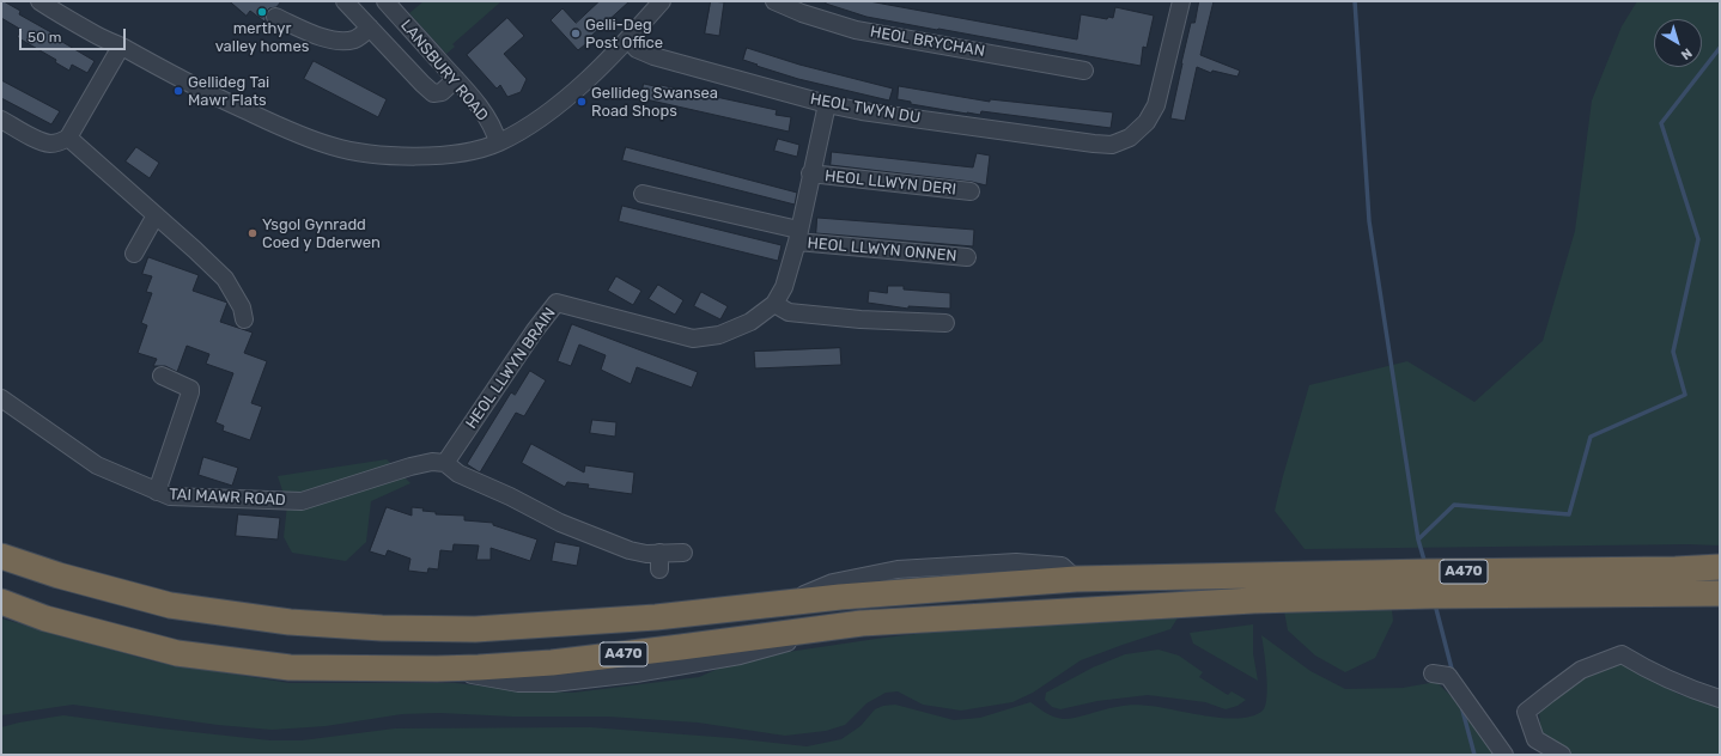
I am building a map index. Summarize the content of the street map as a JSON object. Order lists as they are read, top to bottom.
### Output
{
  "streets": {
    "highway": ["A470"],
    "street": [
      "HEOL BRYCHAN",
      "LANSBURY ROAD",
      "HEOL TWYN DU",
      "HEOL LLWYN DERI",
      "HEOL LLWYN ONNEN",
      "HEOL LLWYN BRAIN",
      "TAI MAWR ROAD"
    ]
  },
  "crossings": [
    ["HEOL TWYN DU", "HEOL LLWYN BRAIN"],
    ["HEOL LLWYN DERI", "HEOL LLWYN BRAIN"],
    ["HEOL LLWYN ONNEN", "HEOL LLWYN BRAIN"],
    ["HEOL LLWYN BRAIN", "TAI MAWR ROAD"]
  ],
  "places": [
    "merthyr valley homes",
    "Gelli-Deg Post Office",
    "Gellideg Tai Mawr Flats",
    "Gellideg Swansea Road Shops",
    "Ysgol Gynradd Coed y Dderwen"
  ],
  "scale_bar": "50 m",
  "north": "bottom right"
}
